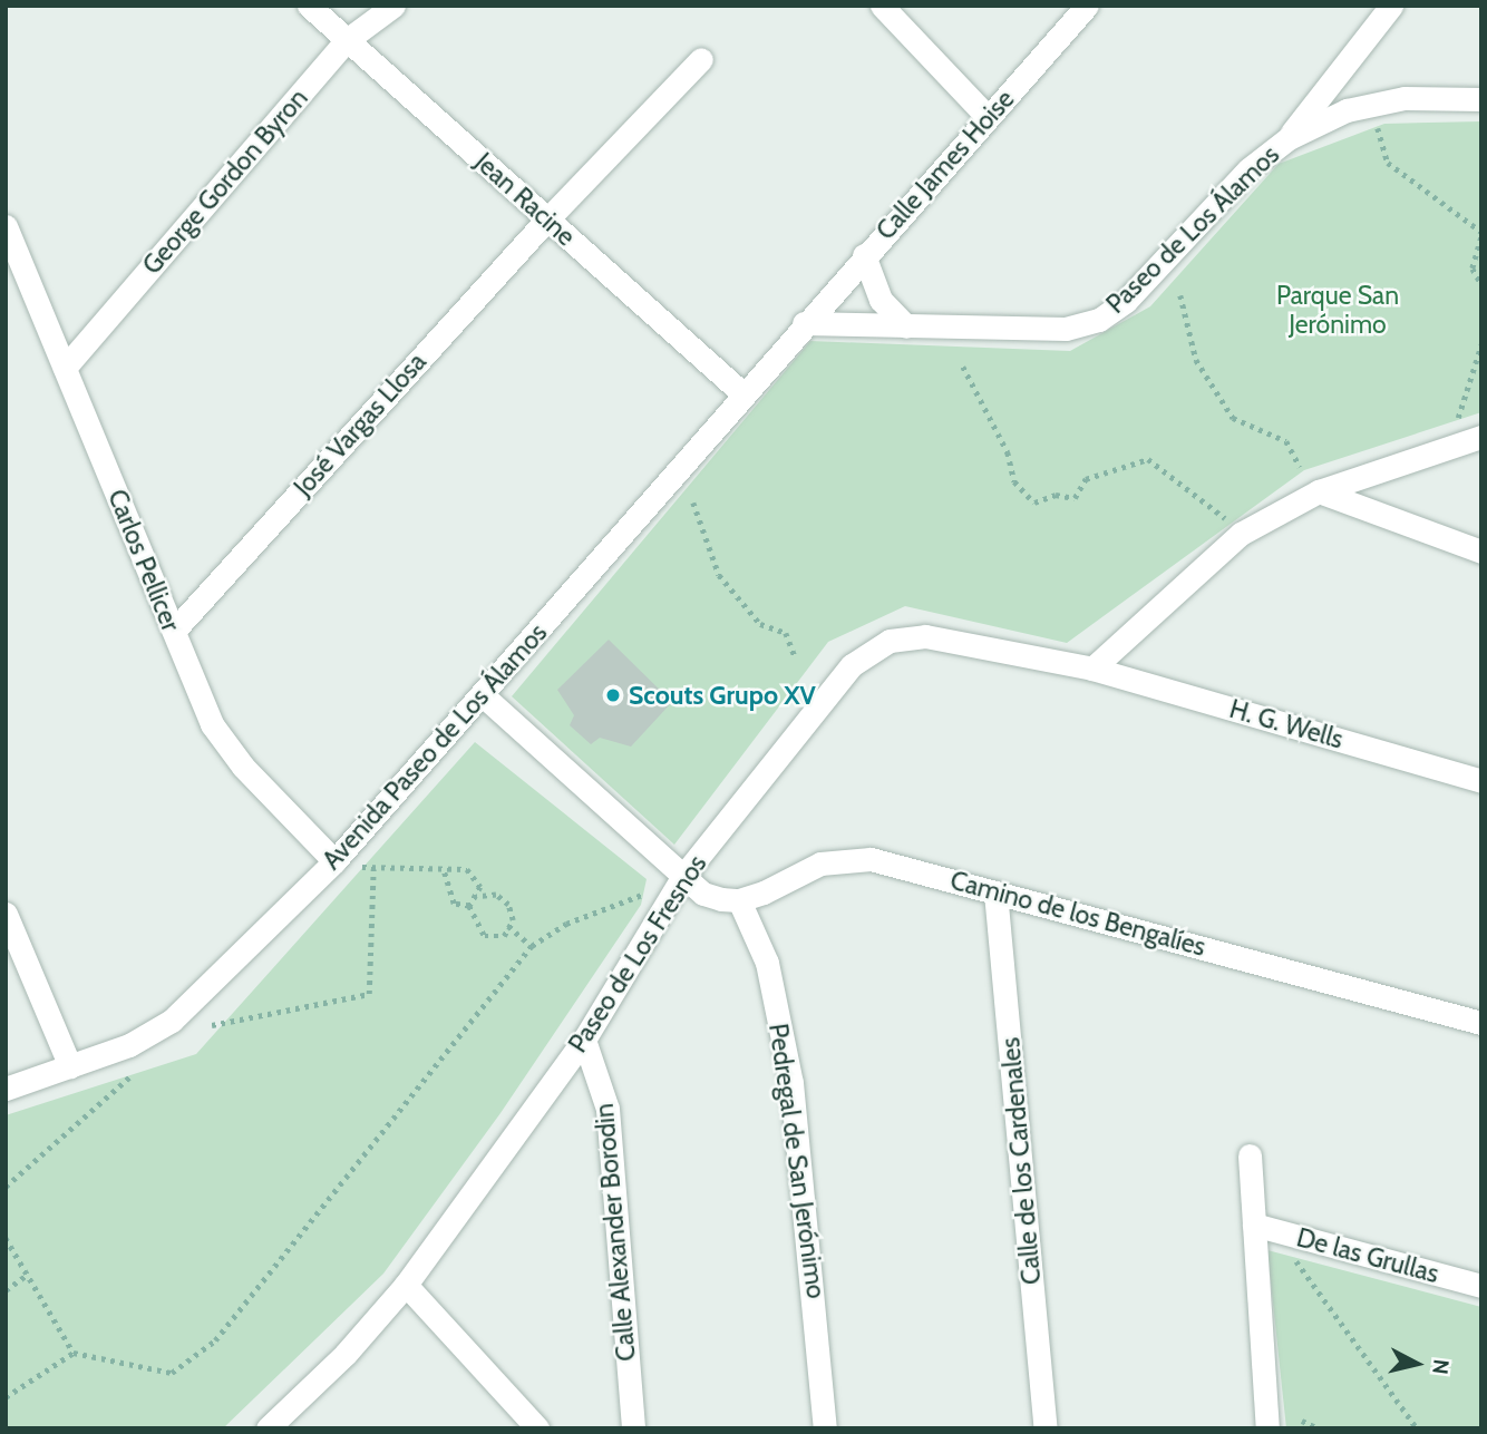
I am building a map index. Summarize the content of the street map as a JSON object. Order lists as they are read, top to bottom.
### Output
{
  "streets": {
    "street": [
      "Calle James Hoise",
      "George Gordon Byron",
      "Jean Racine",
      "Paseo de Los Álamos",
      "José Vargas Llosa",
      "Carlos Pellicer",
      "H. G. Wells",
      "Avenida Paseo de Los Álamos",
      "Camino de los Bengalíes",
      "Paseo de Los Fresnos",
      "Pedregal de San Jerónimo",
      "Calle de los Cardenales",
      "Calle Alexander Borodin",
      "De las Grullas"
    ]
  },
  "crossings": [
    ["Calle James Hoise", "Paseo de Los Álamos"],
    ["Calle James Hoise", "Avenida Paseo de Los Álamos"],
    ["George Gordon Byron", "Jean Racine"],
    ["George Gordon Byron", "Carlos Pellicer"],
    ["Jean Racine", "José Vargas Llosa"],
    ["Jean Racine", "Avenida Paseo de Los Álamos"],
    ["Paseo de Los Álamos", "Avenida Paseo de Los Álamos"],
    ["José Vargas Llosa", "Carlos Pellicer"],
    ["Carlos Pellicer", "Avenida Paseo de Los Álamos"],
    ["H. G. Wells", "Paseo de Los Fresnos"],
    ["Camino de los Bengalíes", "Pedregal de San Jerónimo"],
    ["Camino de los Bengalíes", "Calle de los Cardenales"],
    ["Paseo de Los Fresnos", "Calle Alexander Borodin"]
  ],
  "parks": ["Parque San Jerónimo"],
  "places": ["Scouts Grupo XV"],
  "north": "right"
}
